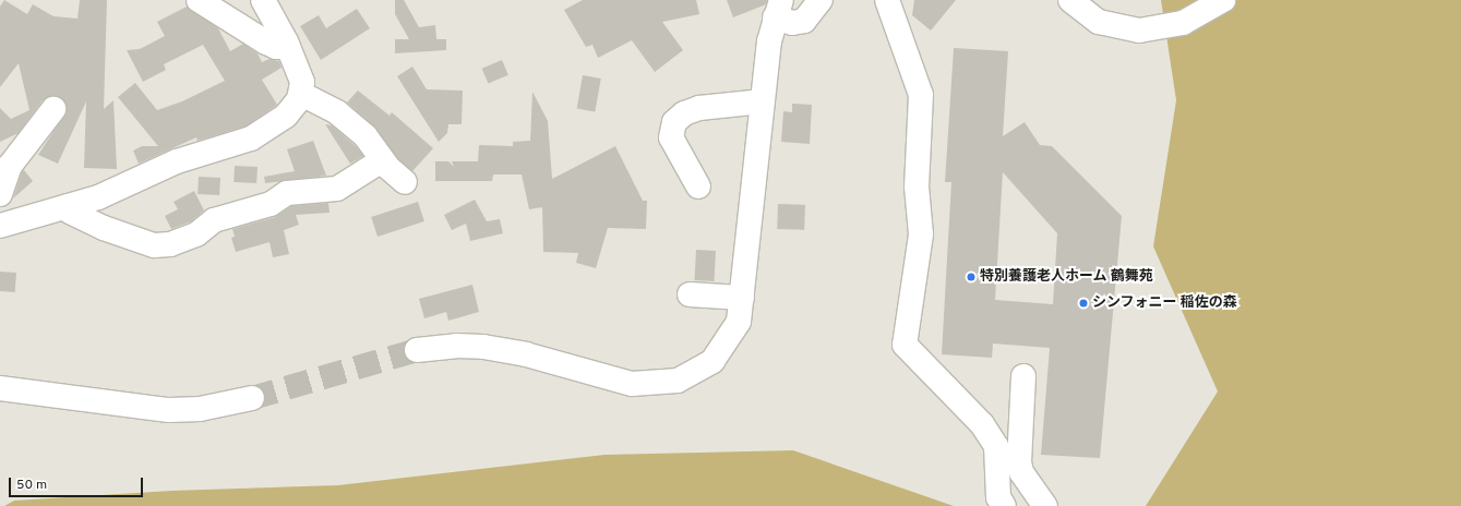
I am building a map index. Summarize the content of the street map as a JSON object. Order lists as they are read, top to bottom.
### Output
{
  "places": ["特別養護老人ホーム 鶴舞苑", "シンフォニー 稲佐の森"],
  "scale_bar": "50 m"
}
